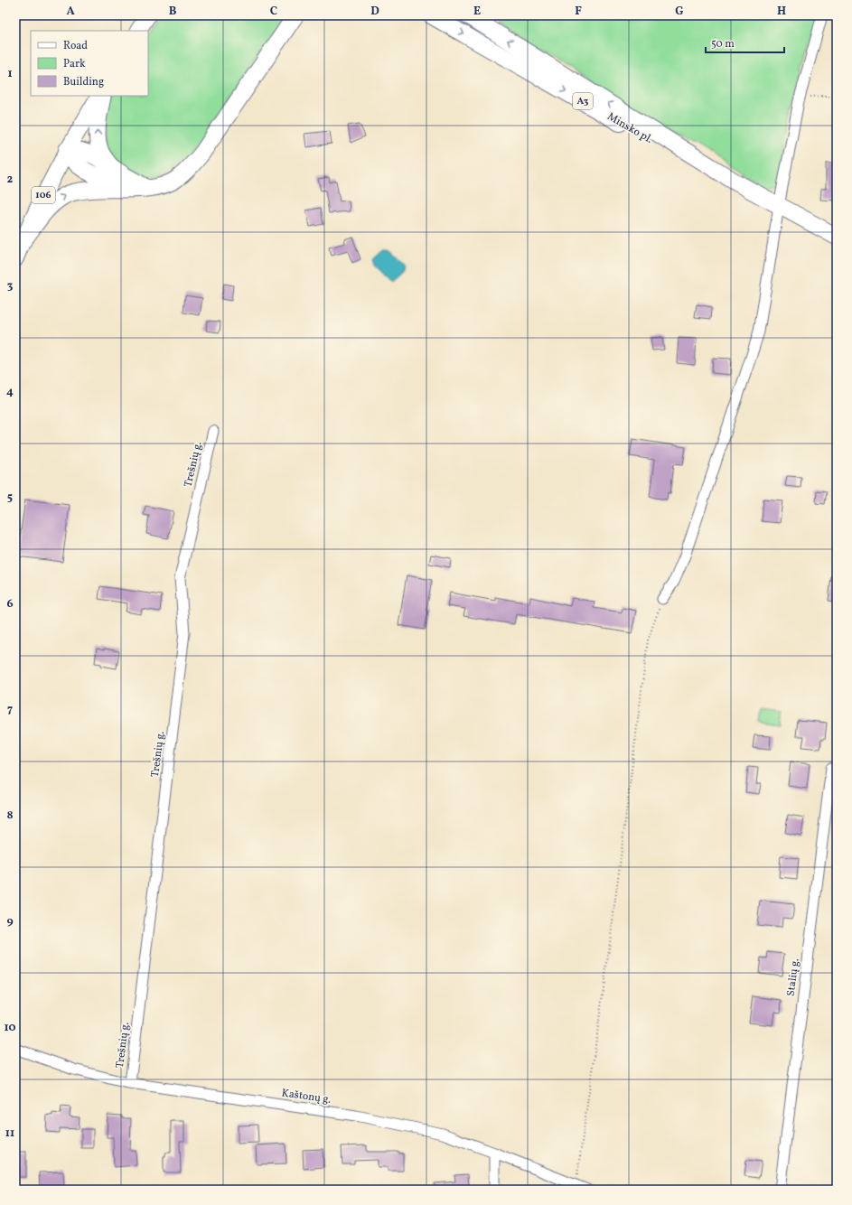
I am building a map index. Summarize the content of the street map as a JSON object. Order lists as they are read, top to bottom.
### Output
{
  "streets": {
    "highway": ["A3", "Minsko pl."],
    "main road": ["106"],
    "street": ["Trešnių g.", "Stalių g.", "Kaštonų g."]
  },
  "crossings": [
    ["Trešnių g.", "Kaštonų g."]
  ],
  "legend": ["Road", "Park", "Building"],
  "scale_bar": "50 m",
  "grid": {
    "columns": [
      "A",
      "B",
      "C",
      "D",
      "E",
      "F",
      "G",
      "H"
    ],
    "rows": [
      "1",
      "2",
      "3",
      "4",
      "5",
      "6",
      "7",
      "8",
      "9",
      "10",
      "11"
    ]
  }
}
